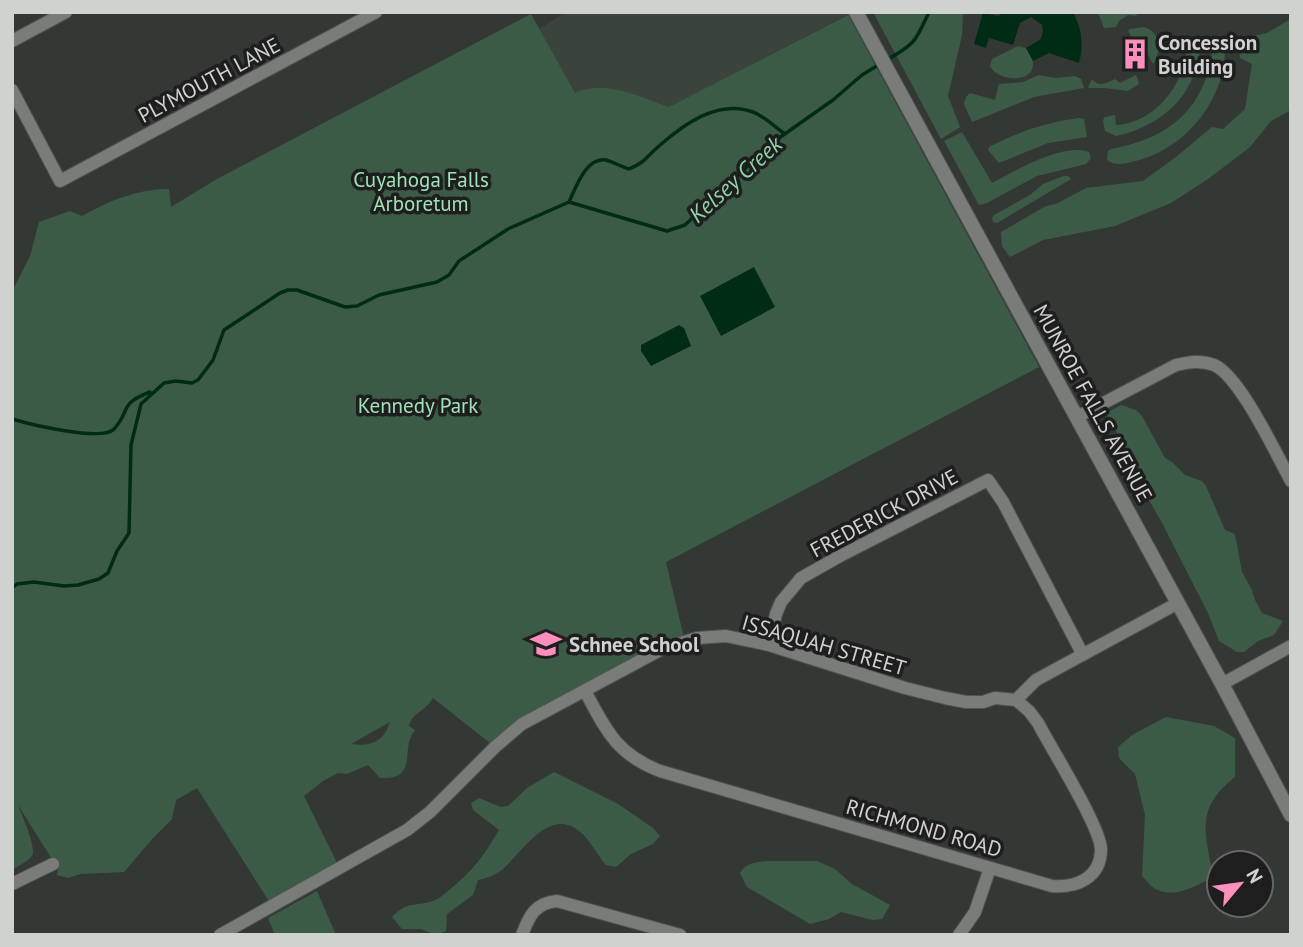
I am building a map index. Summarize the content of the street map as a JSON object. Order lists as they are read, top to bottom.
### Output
{
  "streets": {
    "street": [
      "PLYMOUTH LANE",
      "MUNROE FALLS AVENUE",
      "FREDERICK DRIVE",
      "ISSAQUAH STREET",
      "RICHMOND ROAD"
    ]
  },
  "crossings": [
    ["FREDERICK DRIVE", "ISSAQUAH STREET"],
    ["ISSAQUAH STREET", "RICHMOND ROAD"]
  ],
  "water": ["Kelsey Creek"],
  "parks": ["Cuyahoga Falls Arboretum", "Kennedy Park"],
  "places": {
    "building": ["Concession Building"],
    "school or university": ["Schnee School"]
  },
  "north": "top right"
}
